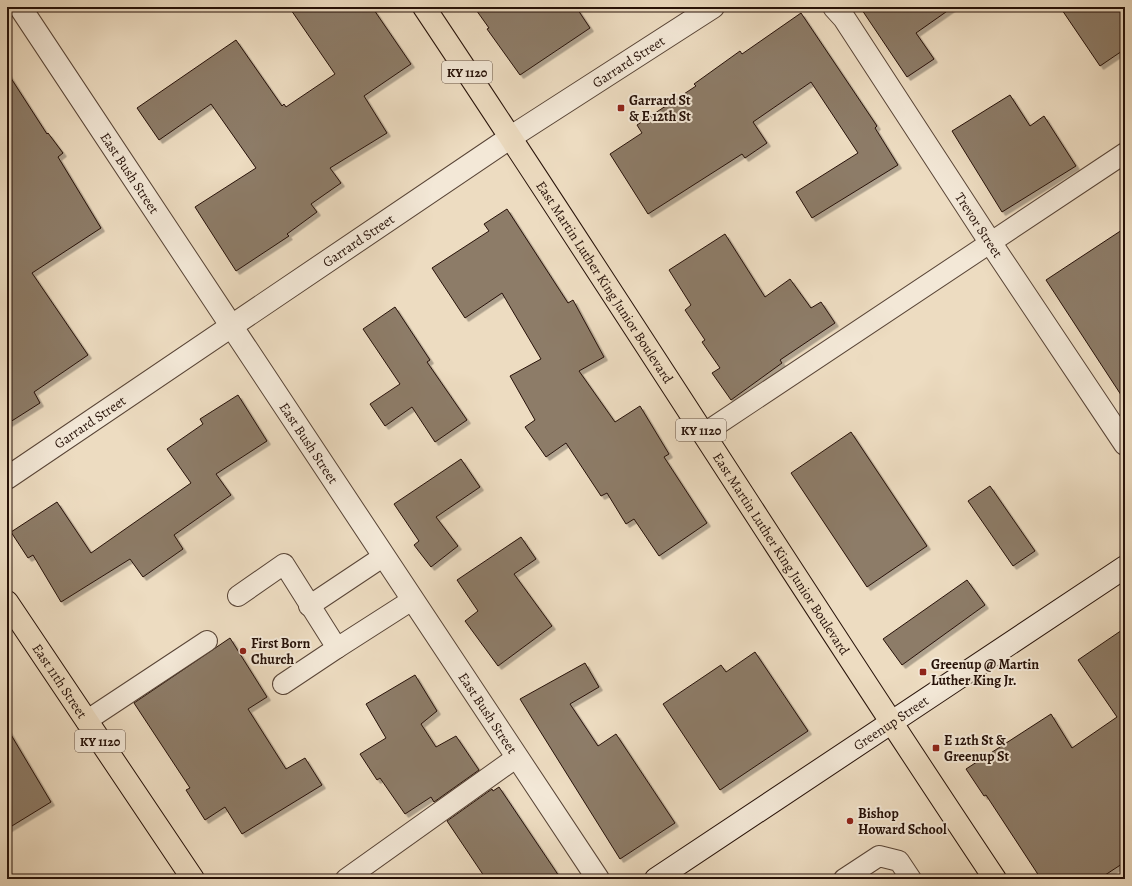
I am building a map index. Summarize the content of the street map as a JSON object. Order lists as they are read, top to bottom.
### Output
{
  "streets": {
    "main road": ["KY 1120", "East Martin Luther King Junior Boulevard", "East 11th Street"],
    "street": [
      "Garrard Street",
      "East Bush Street",
      "Trevor Street",
      "Greenup Street"
    ]
  },
  "crossings": [
    ["Garrard Street", "East Bush Street"],
    ["Garrard Street", "East Martin Luther King Junior Boulevard"],
    ["East Martin Luther King Junior Boulevard", "Greenup Street"]
  ],
  "places": {
    "transit": ["Garrard St & E 12th St", "Greenup @ Martin Luther King Jr.", "E 12th St & Greenup St"],
    "other": ["First Born Church", "Bishop Howard School"]
  }
}
